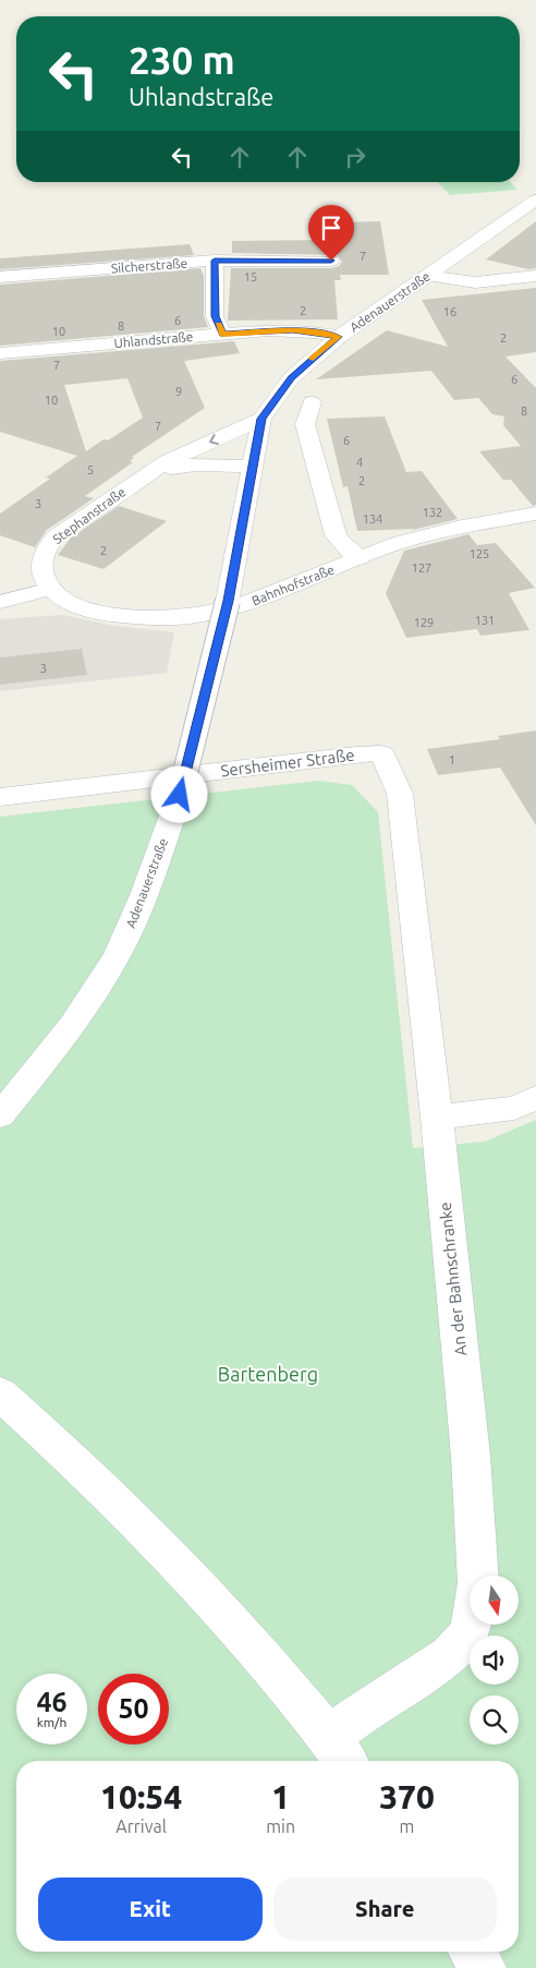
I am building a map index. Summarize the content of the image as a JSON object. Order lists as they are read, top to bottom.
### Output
{
  "streets": {
    "street": [
      "Silcherstraße",
      "Adenauerstraße",
      "Uhlandstraße",
      "Stephanstraße",
      "Bahnhofstraße",
      "Sersheimer Straße",
      "An der Bahnschranke"
    ]
  },
  "crossings": [
    ["Adenauerstraße", "Uhlandstraße"],
    ["Stephanstraße", "Bahnhofstraße"],
    ["Sersheimer Straße", "An der Bahnschranke"]
  ],
  "parks": ["Bartenberg"],
  "house_numbers": [
    "7",
    "15",
    "2",
    "16",
    "6",
    "8",
    "10",
    "2",
    "7",
    "6",
    "9",
    "10",
    "8",
    "7",
    "6",
    "4",
    "5",
    "2",
    "3",
    "132",
    "134",
    "2",
    "125",
    "127",
    "131",
    "129",
    "3",
    "1"
  ],
  "north": "bottom",
  "page": {
    "turn": ["230 m", "Uhlandstraße"],
    "speed": "46 km/h",
    "limit": "50",
    "eta": [
      "10:54",
      "Arrival",
      "1",
      "min",
      "370",
      "m"
    ],
    "buttons": ["Exit", "Share"]
  }
}
